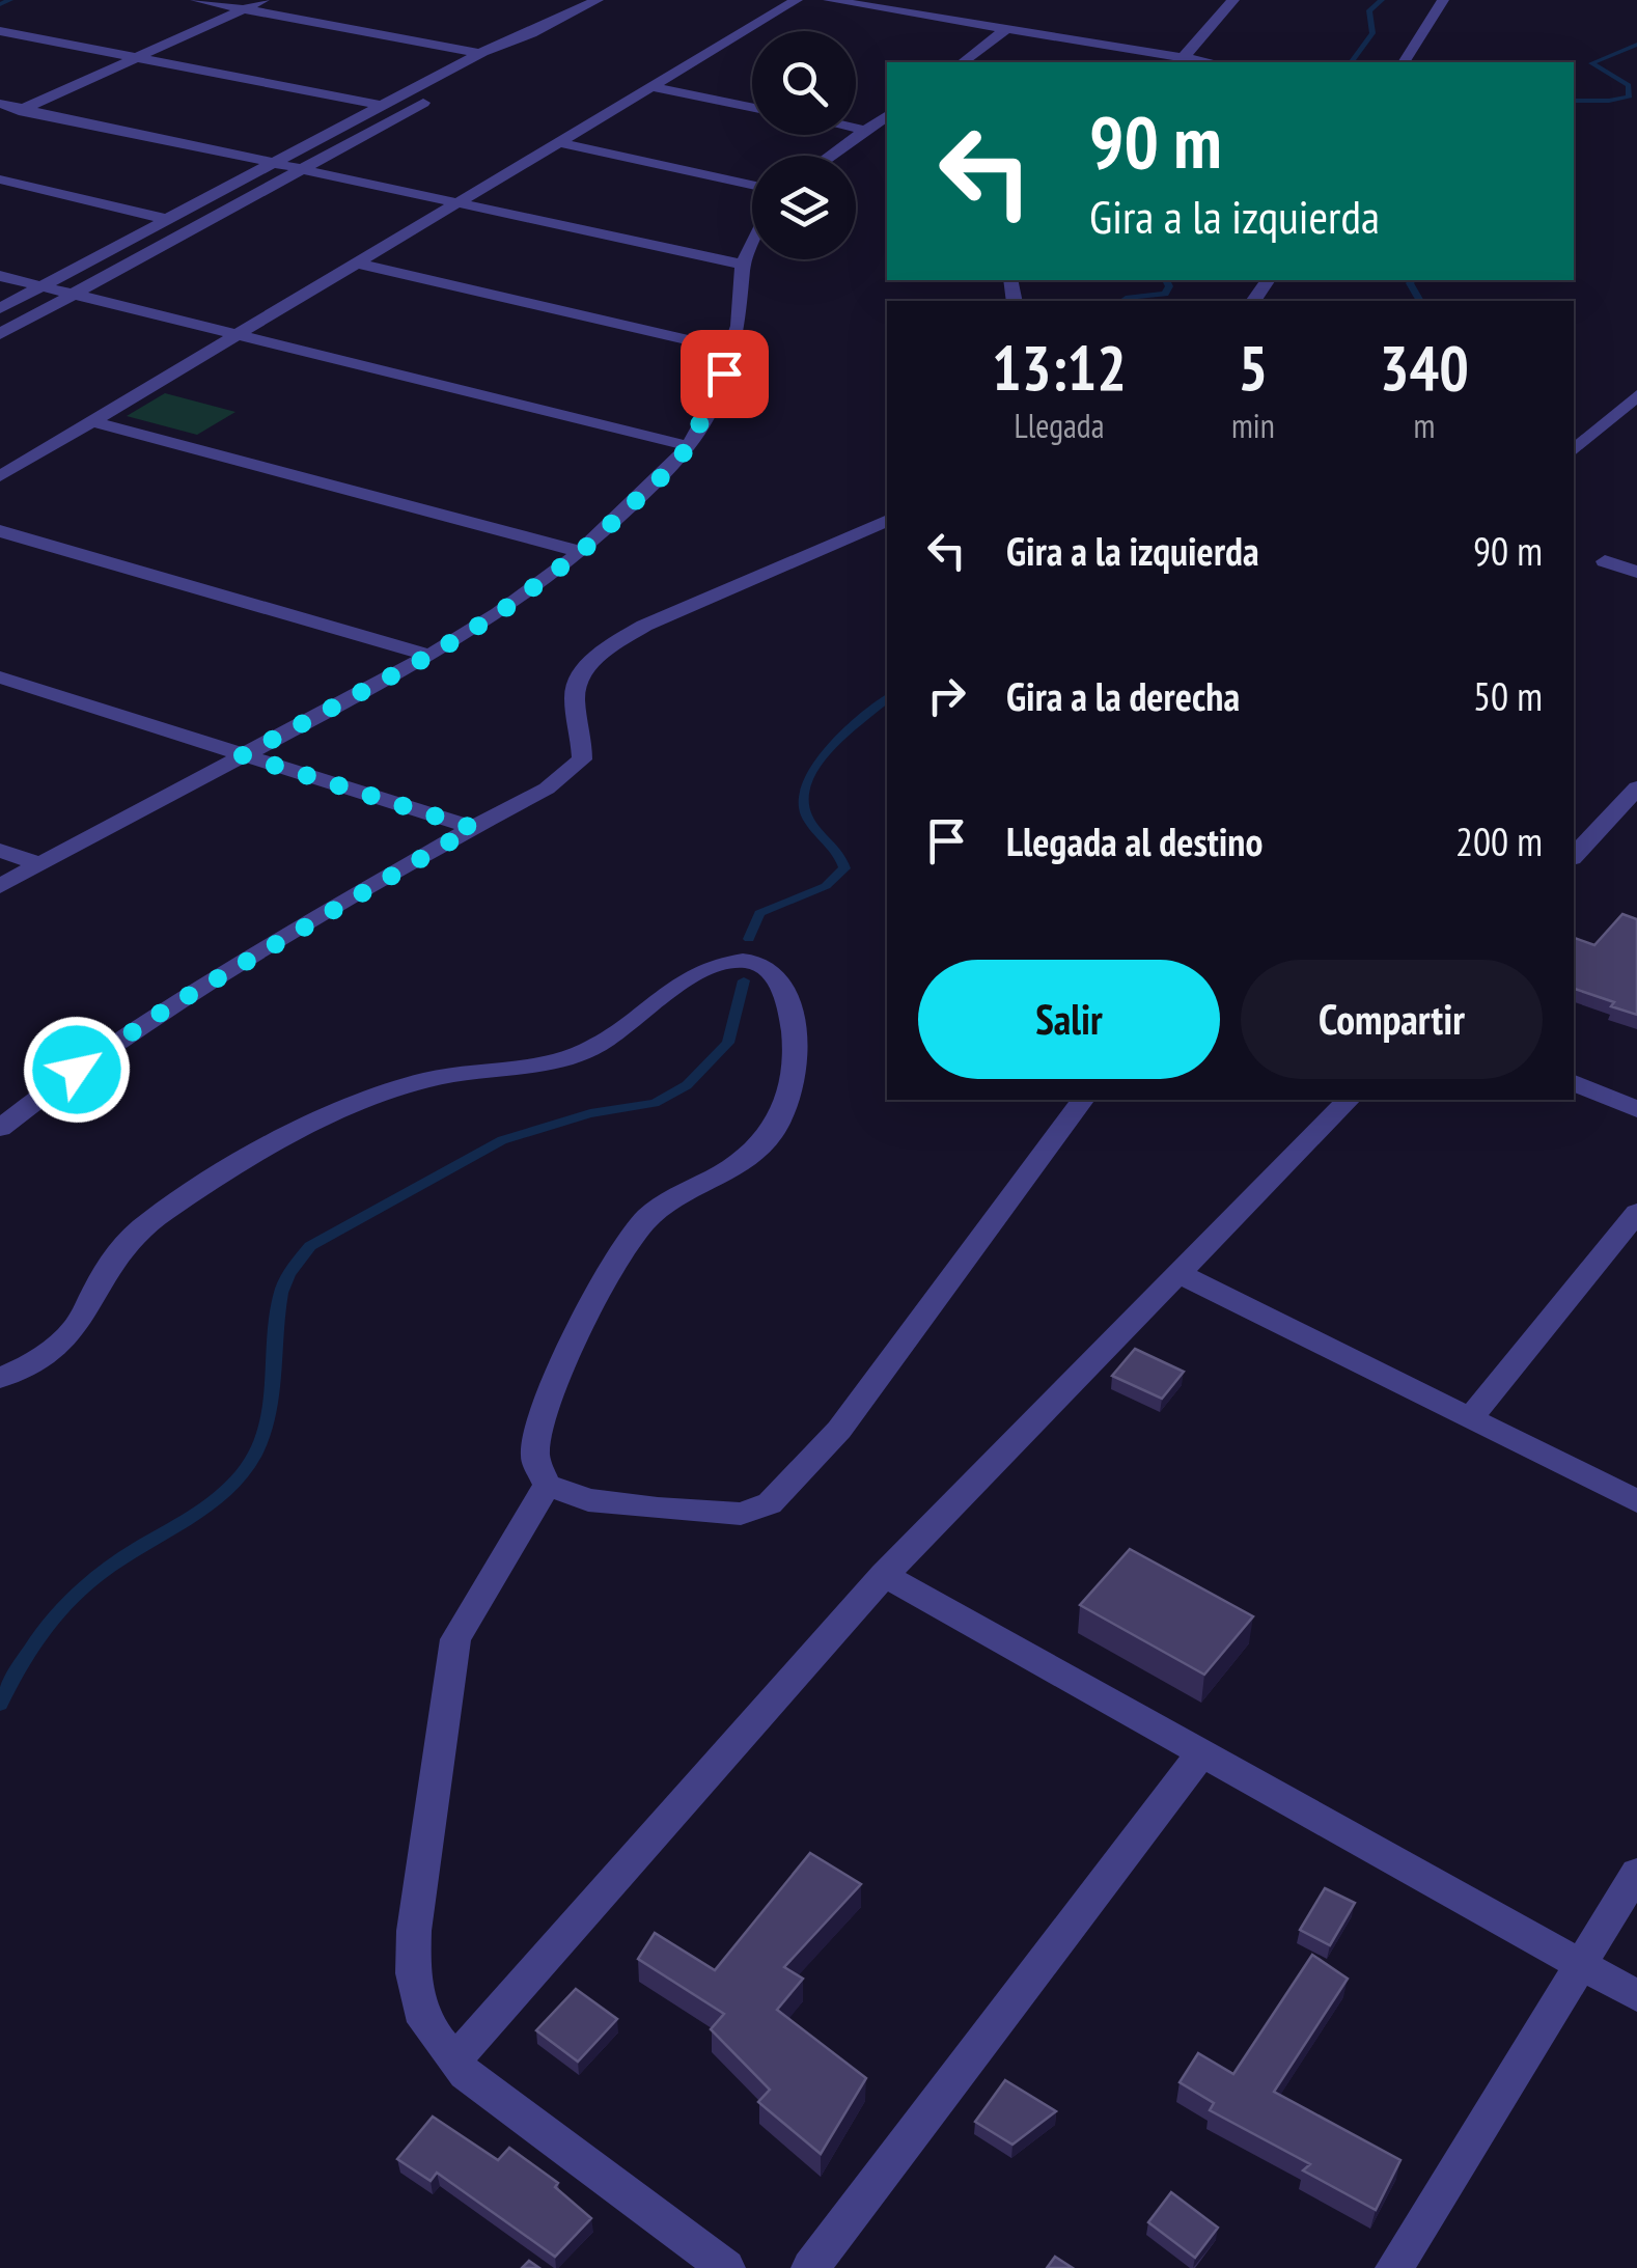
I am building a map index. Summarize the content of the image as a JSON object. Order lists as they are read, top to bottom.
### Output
{
  "page": {
    "turn": ["90 m", "Gira a la izquierda"],
    "eta": [
      "13:12",
      "Llegada",
      "5",
      "min",
      "340",
      "m"
    ],
    "list": [
      {
        "name": "Gira a la izquierda",
        "value": "90 m"
      },
      {
        "name": "Gira a la derecha",
        "value": "50 m"
      },
      {
        "name": "Llegada al destino",
        "value": "200 m"
      }
    ],
    "buttons": ["Salir", "Compartir"]
  }
}
